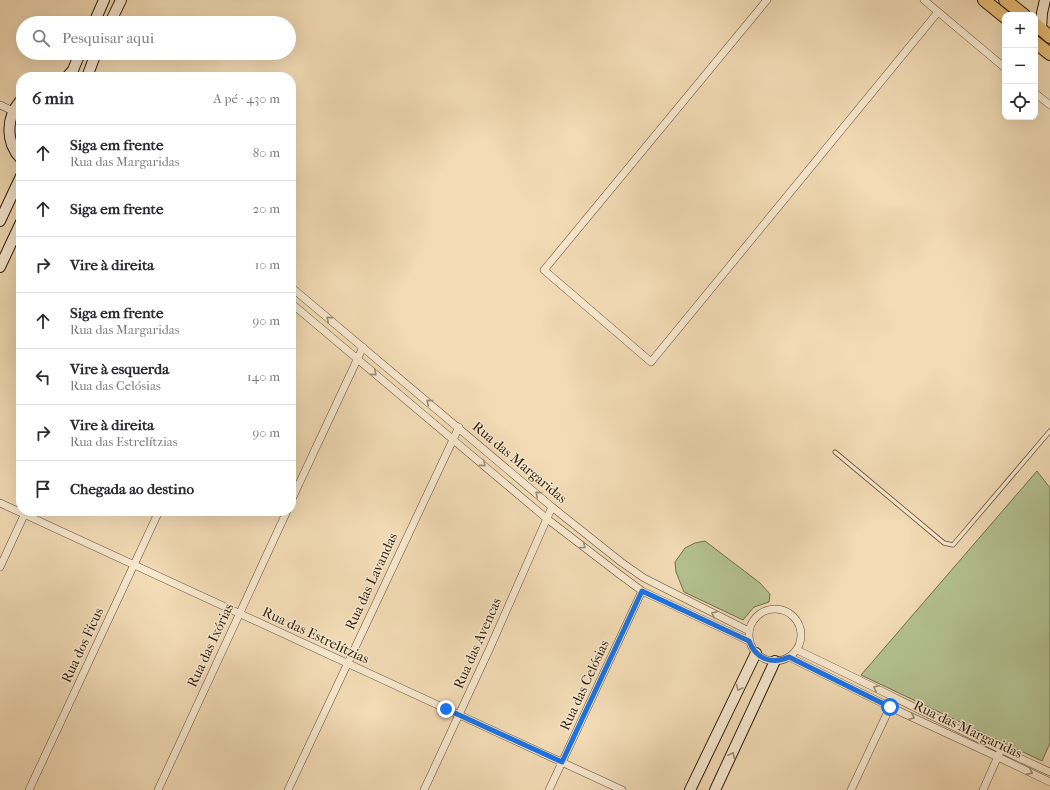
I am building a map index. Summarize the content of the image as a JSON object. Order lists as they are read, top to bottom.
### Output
{
  "streets": {
    "street": [
      "Rua das Margaridas",
      "Rua das Lavandas",
      "Rua das Estrelítzias",
      "Rua das Avencas",
      "Rua dos Fícus",
      "Rua das Ixórias",
      "Rua das Celósias"
    ]
  },
  "crossings": [
    ["Rua das Margaridas", "Rua das Lavandas"],
    ["Rua das Margaridas", "Rua das Avencas"],
    ["Rua das Margaridas", "Rua das Celósias"],
    ["Rua das Lavandas", "Rua das Estrelítzias"],
    ["Rua das Estrelítzias", "Rua das Avencas"],
    ["Rua das Estrelítzias", "Rua dos Fícus"],
    ["Rua das Estrelítzias", "Rua das Ixórias"],
    ["Rua das Estrelítzias", "Rua das Celósias"]
  ],
  "page": {
    "map_buttons": ["+", "−"],
    "search": "Pesquisar aqui",
    "heading": ["6 min", "A pé · 430 m"],
    "list": [
      ["Siga em frente", "Rua das Margaridas", "80 m"],
      ["Siga em frente", "20 m"],
      ["Vire à direita", "10 m"],
      ["Siga em frente", "Rua das Margaridas", "90 m"],
      ["Vire à esquerda", "Rua das Celósias", "140 m"],
      ["Vire à direita", "Rua das Estrelítzias", "90 m"],
      "Chegada ao destino"
    ]
  }
}
